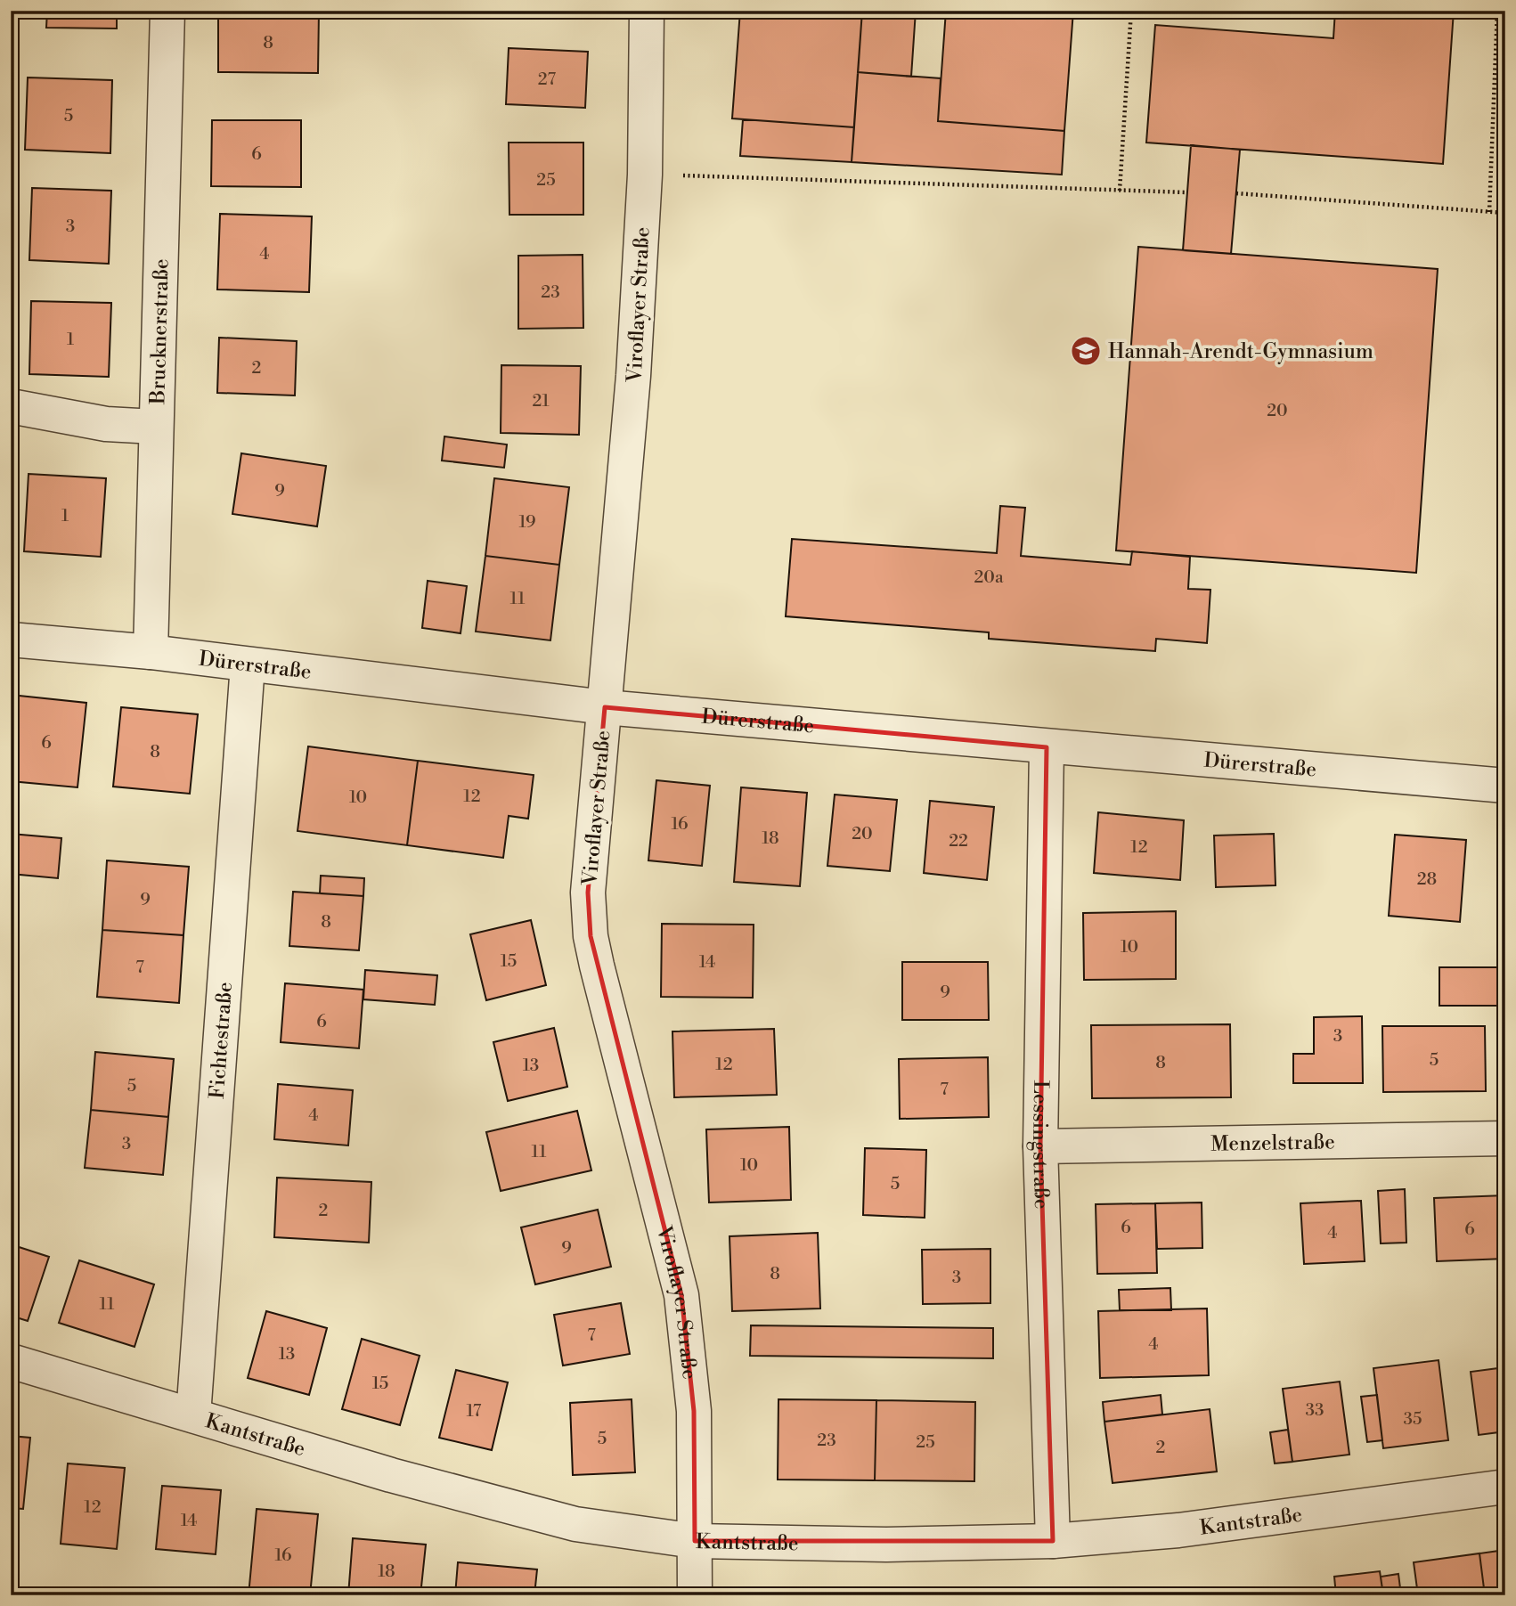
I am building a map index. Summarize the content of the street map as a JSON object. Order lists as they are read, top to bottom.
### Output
{
  "streets": {
    "street": [
      "Viroflayer Straße",
      "Brucknerstraße",
      "Dürerstraße",
      "Fichtestraße",
      "Menzelstraße",
      "Lessingstraße",
      "Kantstraße"
    ]
  },
  "crossings": [
    ["Viroflayer Straße", "Dürerstraße"],
    ["Viroflayer Straße", "Kantstraße"],
    ["Brucknerstraße", "Dürerstraße"],
    ["Dürerstraße", "Fichtestraße"],
    ["Dürerstraße", "Lessingstraße"],
    ["Fichtestraße", "Kantstraße"],
    ["Menzelstraße", "Lessingstraße"],
    ["Lessingstraße", "Kantstraße"]
  ],
  "places": {
    "school or university": ["Hannah-Arendt-Gymnasium"]
  },
  "house_numbers": [
    "8",
    "27",
    "5",
    "6",
    "25",
    "3",
    "4",
    "23",
    "1",
    "2",
    "21",
    "20",
    "9",
    "1",
    "19",
    "20a",
    "11",
    "6",
    "8",
    "12",
    "10",
    "16",
    "20",
    "18",
    "22",
    "12",
    "28",
    "9",
    "8",
    "10",
    "15",
    "14",
    "7",
    "9",
    "6",
    "3",
    "5",
    "8",
    "12",
    "13",
    "5",
    "7",
    "4",
    "3",
    "11",
    "10",
    "5",
    "2",
    "6",
    "6",
    "4",
    "9",
    "8",
    "3",
    "11",
    "7",
    "4",
    "13",
    "15",
    "33",
    "17",
    "35",
    "5",
    "23",
    "25",
    "2",
    "12",
    "14",
    "16",
    "18"
  ]
}
